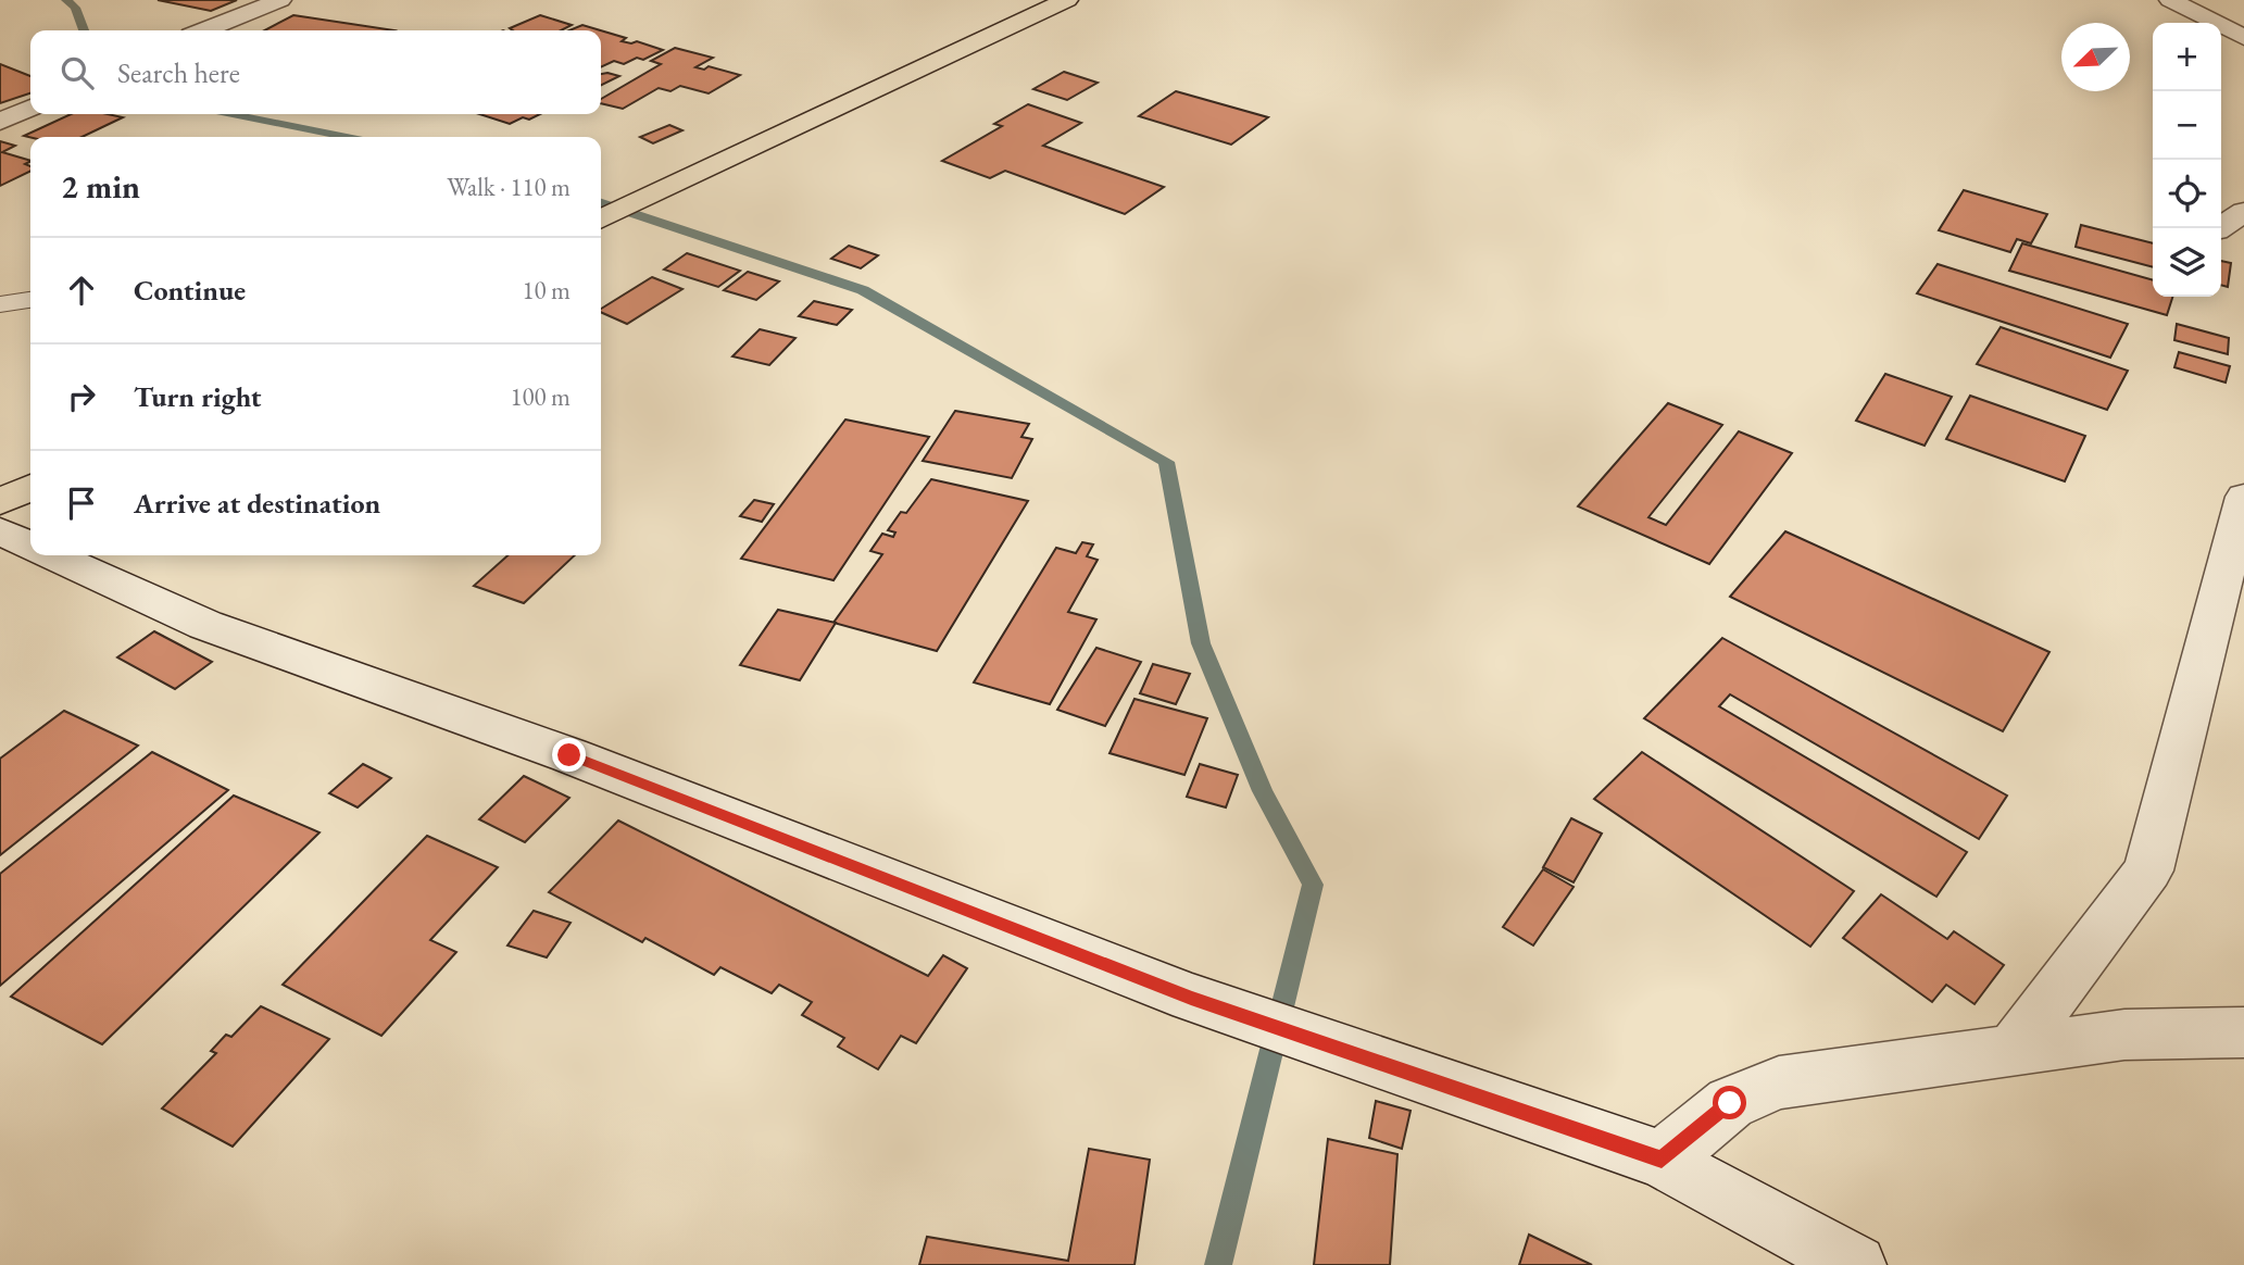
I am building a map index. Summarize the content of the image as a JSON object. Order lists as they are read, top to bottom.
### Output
{
  "north": "bottom left",
  "page": {
    "map_buttons": ["+", "−"],
    "search": "Search here",
    "heading": ["2 min", "Walk · 110 m"],
    "list": [
      ["Continue", "10 m"],
      ["Turn right", "100 m"],
      "Arrive at destination"
    ]
  }
}
